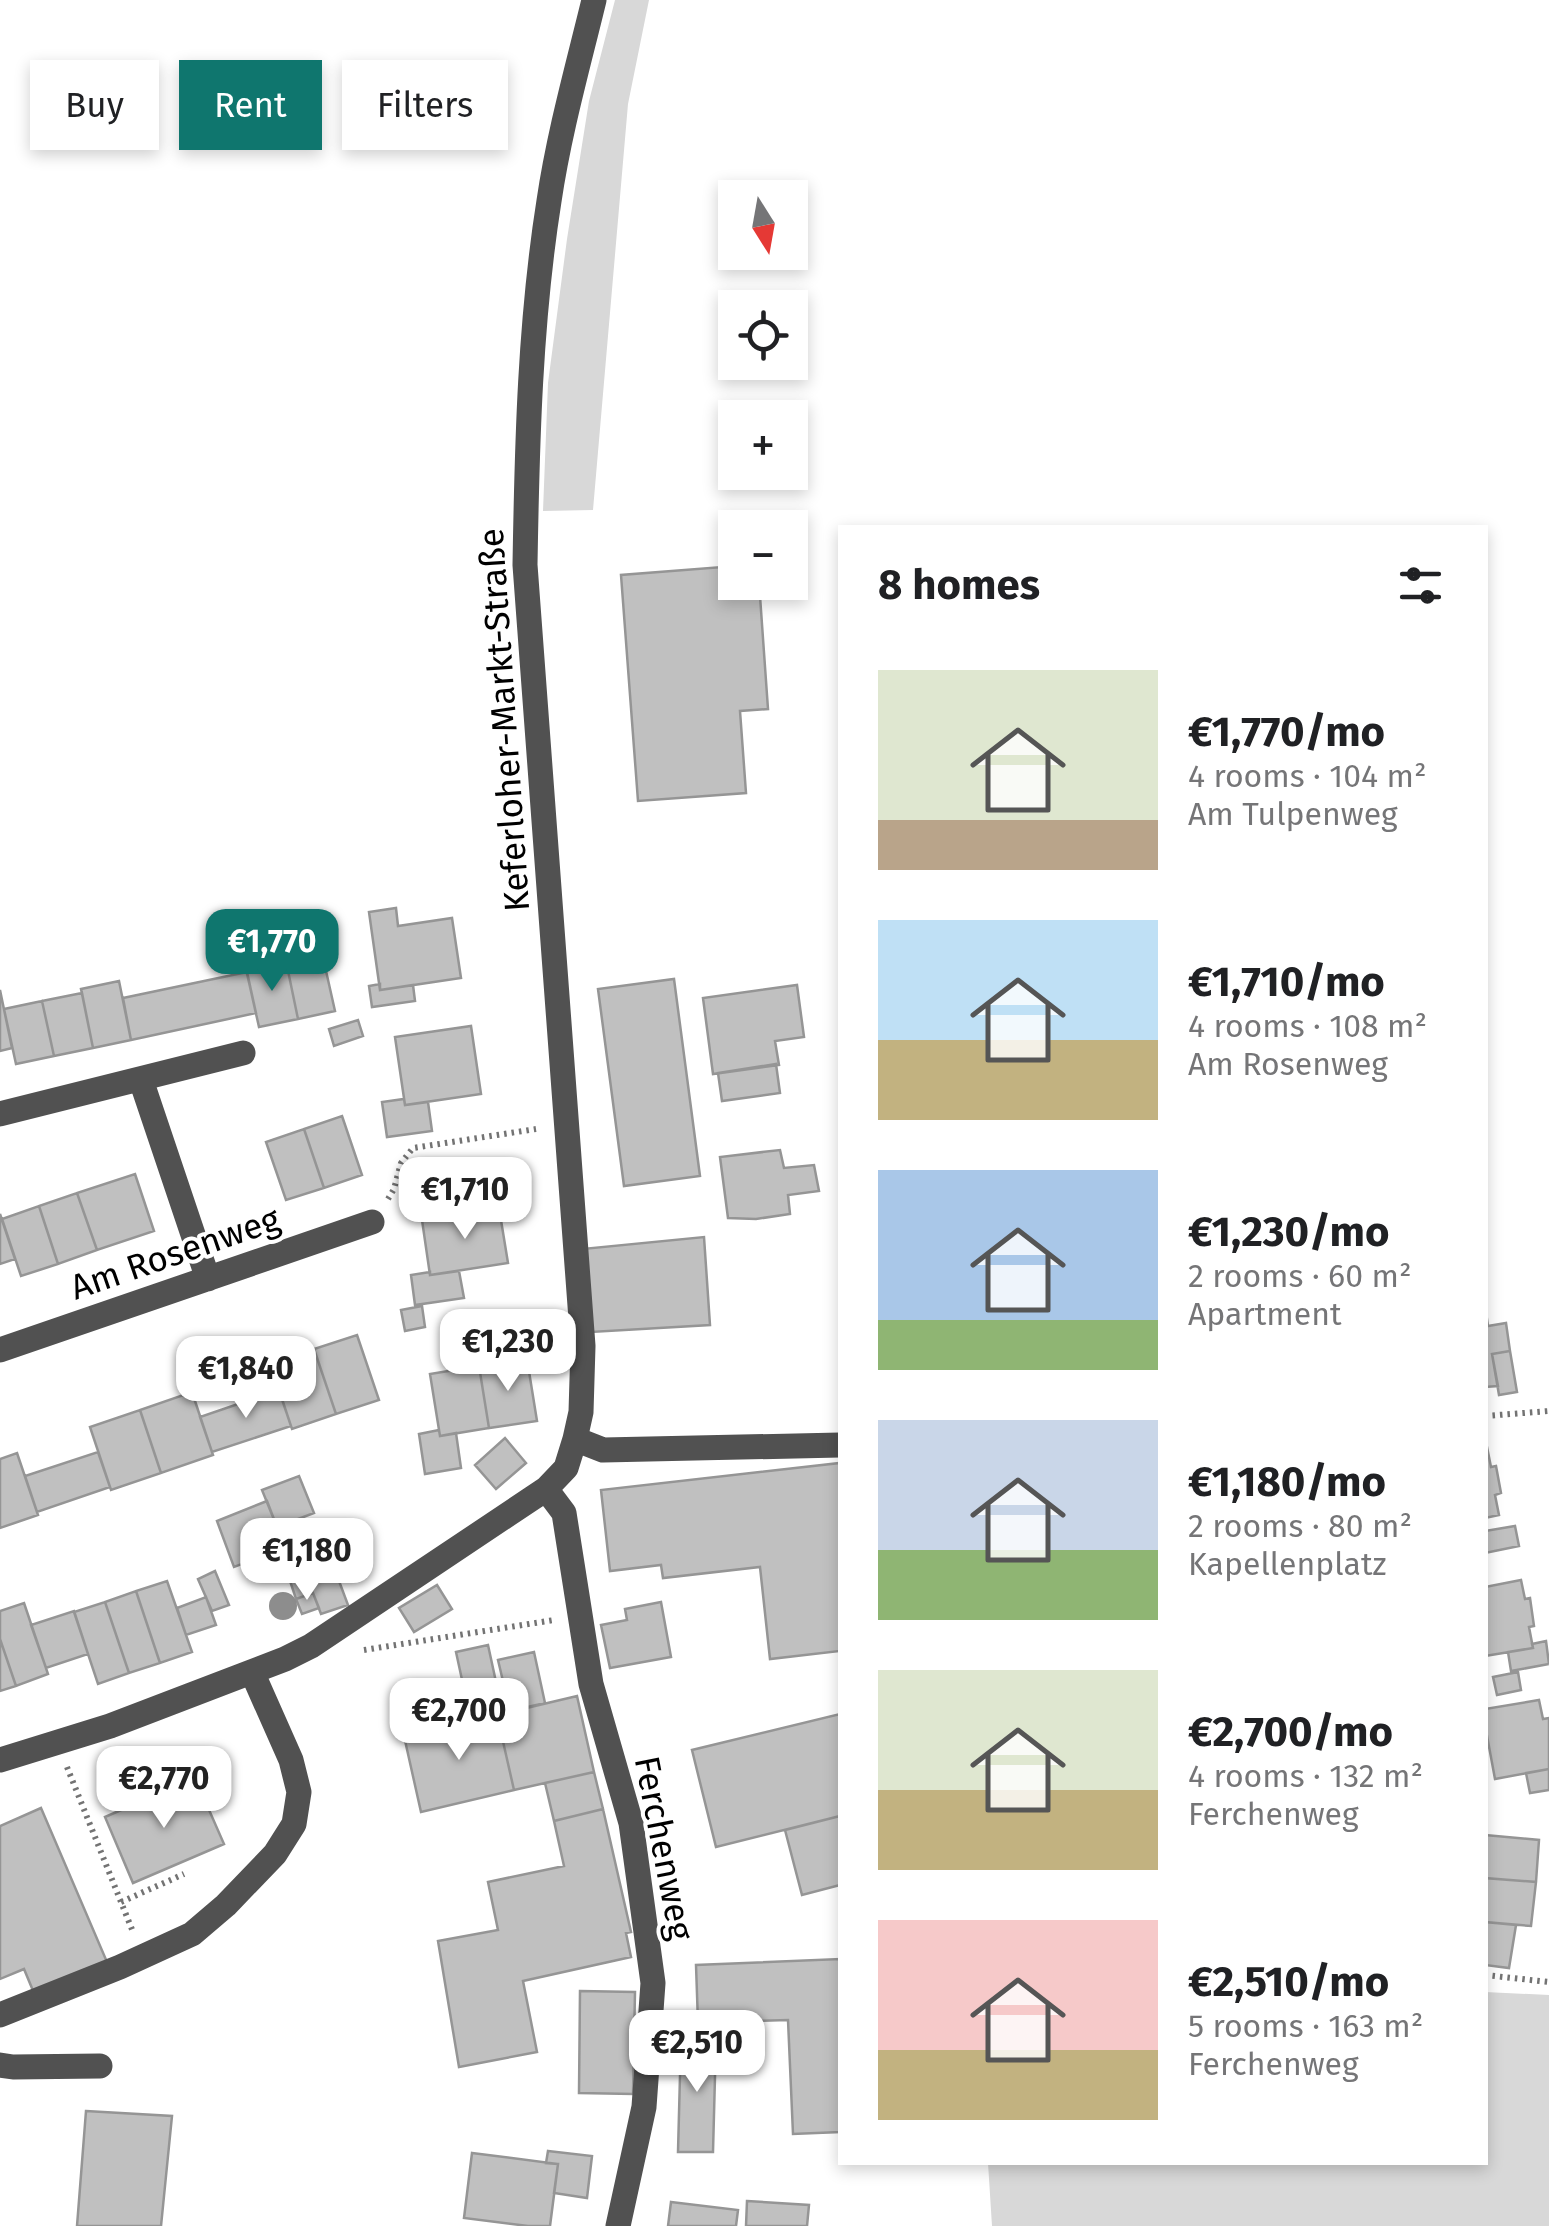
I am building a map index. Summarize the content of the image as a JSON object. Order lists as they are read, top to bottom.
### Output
{
  "streets": {
    "street": ["Keferloher-Markt-Straße", "Am Rosenweg", "Ferchenweg"]
  },
  "crossings": [
    ["Keferloher-Markt-Straße", "Ferchenweg"]
  ],
  "north": "bottom",
  "page": {
    "chip": ["Buy", "Rent", "Filters"],
    "map_buttons": ["+", "−"],
    "heading": "8 homes",
    "list": [
      {
        "name": "€1,770/mo",
        "note": "4 rooms · 104 m² · Am Tulpenweg"
      },
      {
        "name": "€1,710/mo",
        "note": "4 rooms · 108 m² · Am Rosenweg"
      },
      {
        "name": "€1,230/mo",
        "note": "2 rooms · 60 m² · Apartment"
      },
      {
        "name": "€1,180/mo",
        "note": "2 rooms · 80 m² · Kapellenplatz"
      },
      {
        "name": "€2,700/mo",
        "note": "4 rooms · 132 m² · Ferchenweg"
      },
      {
        "name": "€2,510/mo",
        "note": "5 rooms · 163 m² · Ferchenweg"
      }
    ],
    "price": [
      "€1,770",
      "€1,710",
      "€1,230",
      "€1,840",
      "€1,180",
      "€2,700",
      "€2,770",
      "€2,510"
    ]
  }
}
